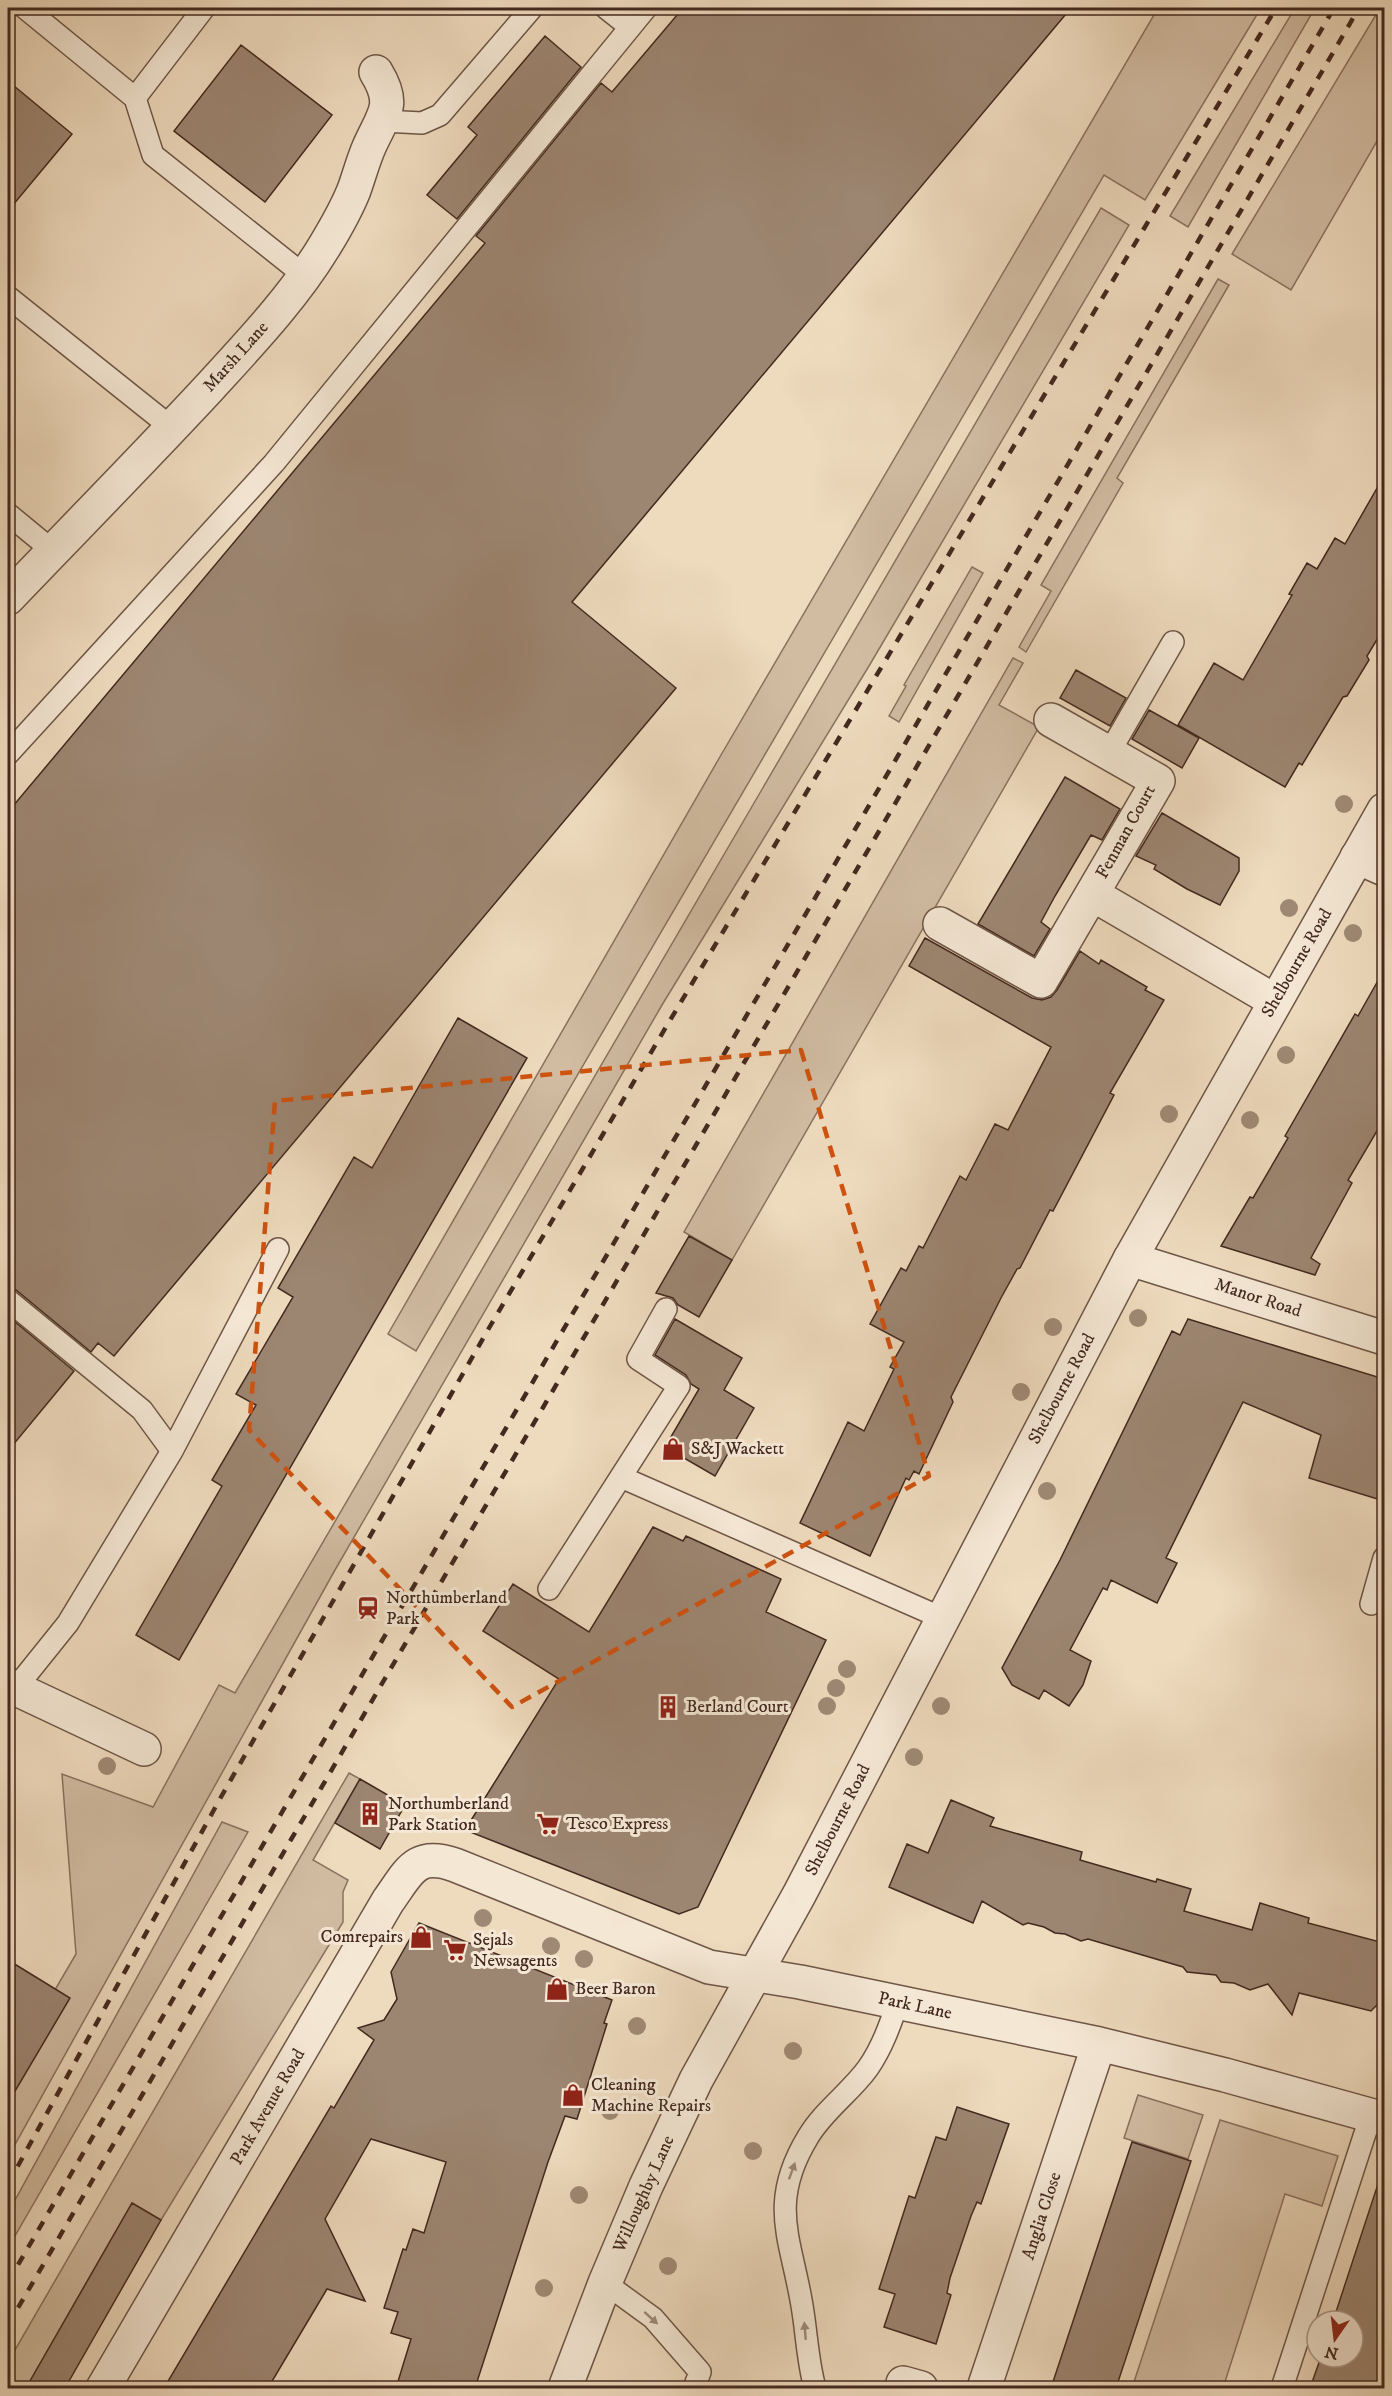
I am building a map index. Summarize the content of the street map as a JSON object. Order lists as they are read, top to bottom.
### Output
{
  "streets": {
    "street": [
      "Marsh Lane",
      "Fenman Court",
      "Shelbourne Road",
      "Manor Road",
      "Park Lane",
      "Park Avenue Road",
      "Willoughby Lane",
      "Anglia Close"
    ]
  },
  "crossings": [
    ["Fenman Court", "Shelbourne Road"],
    ["Shelbourne Road", "Manor Road"],
    ["Shelbourne Road", "Park Lane"],
    ["Shelbourne Road", "Willoughby Lane"],
    ["Park Lane", "Park Avenue Road"],
    ["Park Lane", "Willoughby Lane"],
    ["Park Lane", "Anglia Close"]
  ],
  "places": {
    "shop": [
      "S&J Wackett",
      "Comrepairs",
      "Beer Baron",
      "Cleaning Machine Repairs"
    ],
    "station": ["Northumberland Park"],
    "building": ["Berland Court", "Northumberland Park Station"],
    "supermarket": ["Tesco Express", "Sejals Newsagents"]
  },
  "north": "bottom"
}
